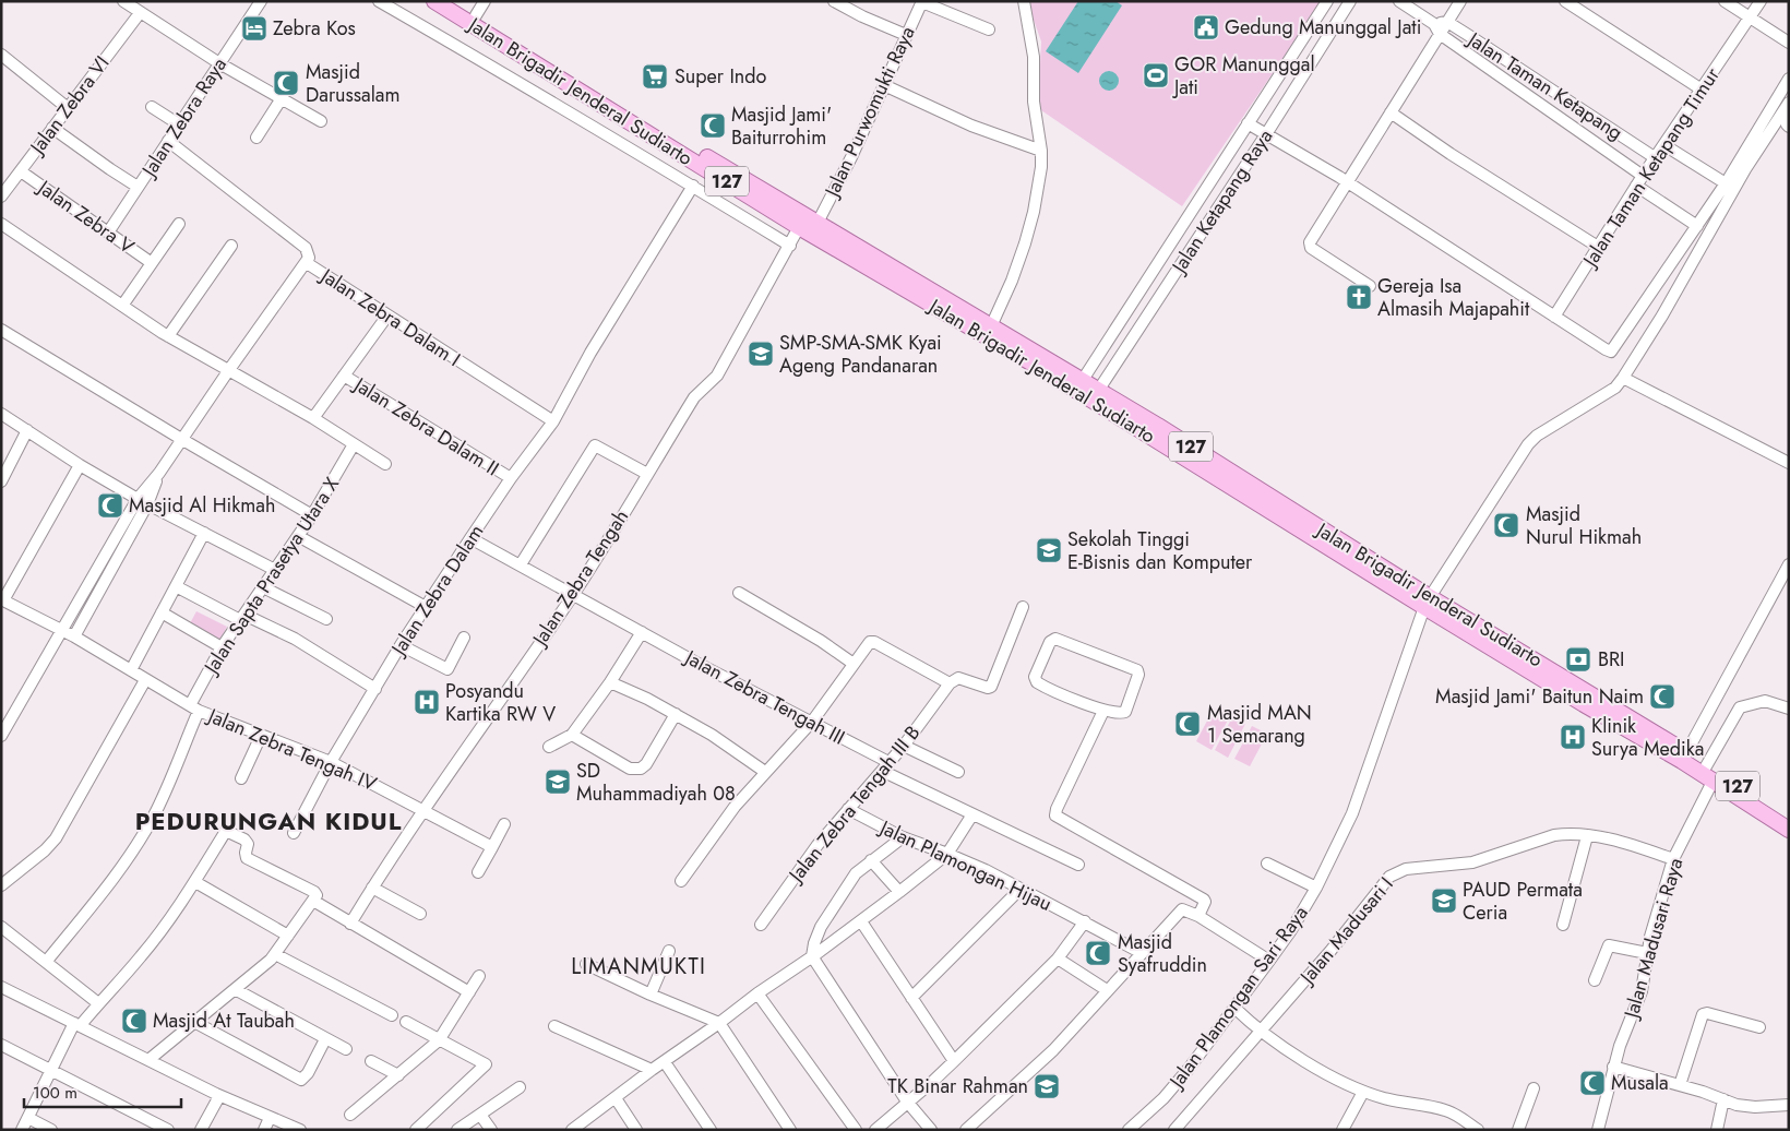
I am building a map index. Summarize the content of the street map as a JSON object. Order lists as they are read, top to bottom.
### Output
{
  "streets": {
    "main road": ["Jalan Brigadir Jenderal Sudiarto", "127"],
    "street": [
      "Jalan Taman Ketapang",
      "Jalan Zebra VI",
      "Jalan Purwomukti Raya",
      "Jalan Zebra Raya",
      "Jalan Taman Ketapang Timur",
      "Jalan Ketapang Raya",
      "Jalan Zebra V",
      "Jalan Zebra Dalam I",
      "Jalan Zebra Dalam II",
      "Jalan Sapta Prasetya Utara X",
      "Jalan Zebra Tengah",
      "Jalan Zebra Dalam",
      "Jalan Zebra Tengah III",
      "Jalan Zebra Tengah IV",
      "Jalan Zebra Tengah III B",
      "Jalan Plamongan Hijau",
      "Jalan Madusari I",
      "Jalan Madusari Raya",
      "Jalan Plamongan Sari Raya"
    ]
  },
  "crossings": [
    ["Jalan Taman Ketapang", "Jalan Taman Ketapang Timur"],
    ["Jalan Brigadir Jenderal Sudiarto", "Jalan Purwomukti Raya"],
    ["Jalan Brigadir Jenderal Sudiarto", "Jalan Ketapang Raya"],
    ["Jalan Brigadir Jenderal Sudiarto", "Jalan Zebra Tengah"],
    ["Jalan Brigadir Jenderal Sudiarto", "Jalan Madusari Raya"],
    ["Jalan Brigadir Jenderal Sudiarto", "Jalan Plamongan Sari Raya"],
    ["Jalan Zebra VI", "Jalan Zebra V"],
    ["Jalan Zebra Raya", "Jalan Zebra V"],
    ["Jalan Zebra Raya", "Jalan Zebra Dalam I"],
    ["Jalan Zebra Dalam I", "Jalan Zebra Dalam"],
    ["Jalan Zebra Dalam II", "Jalan Zebra Dalam"],
    ["Jalan Sapta Prasetya Utara X", "Jalan Zebra Tengah IV"],
    ["Jalan Zebra Tengah", "Jalan Zebra Tengah III"],
    ["Jalan Zebra Tengah", "Jalan Zebra Tengah IV"],
    ["Jalan Zebra Dalam", "Jalan Zebra Tengah III"],
    ["Jalan Zebra Dalam", "Jalan Zebra Tengah IV"],
    ["Jalan Zebra Tengah III", "Jalan Zebra Tengah III B"],
    ["Jalan Zebra Tengah III B", "Jalan Plamongan Hijau"],
    ["Jalan Madusari I", "Jalan Madusari Raya"]
  ],
  "districts": ["PEDURUNGAN KIDUL", "LIMANMUKTI"],
  "places": {
    "public building": ["Gedung Manunggal Jati"],
    "hotel": ["Zebra Kos"],
    "sports": ["GOR Manunggal Jati"],
    "supermarket": ["Super Indo"],
    "mosque": [
      "Masjid Darussalam",
      "Masjid Jami' Baiturrohim",
      "Masjid Al Hikmah",
      "Masjid Nurul Hikmah",
      "Masjid Jami' Baitun Naim",
      "Masjid MAN 1 Semarang",
      "Masjid Syafruddin",
      "Masjid At Taubah",
      "Musala"
    ],
    "church": ["Gereja Isa Almasih Majapahit"],
    "school or university": [
      "SMP-SMA-SMK Kyai Ageng Pandanaran",
      "Sekolah Tinggi E-Bisnis dan Komputer",
      "SD Muhammadiyah 08",
      "PAUD Permata Ceria",
      "TK Binar Rahman"
    ],
    "bank": ["BRI"],
    "hospital": ["Posyandu Kartika RW V", "Klinik Surya Medika"]
  },
  "scale_bar": "100 m"
}
